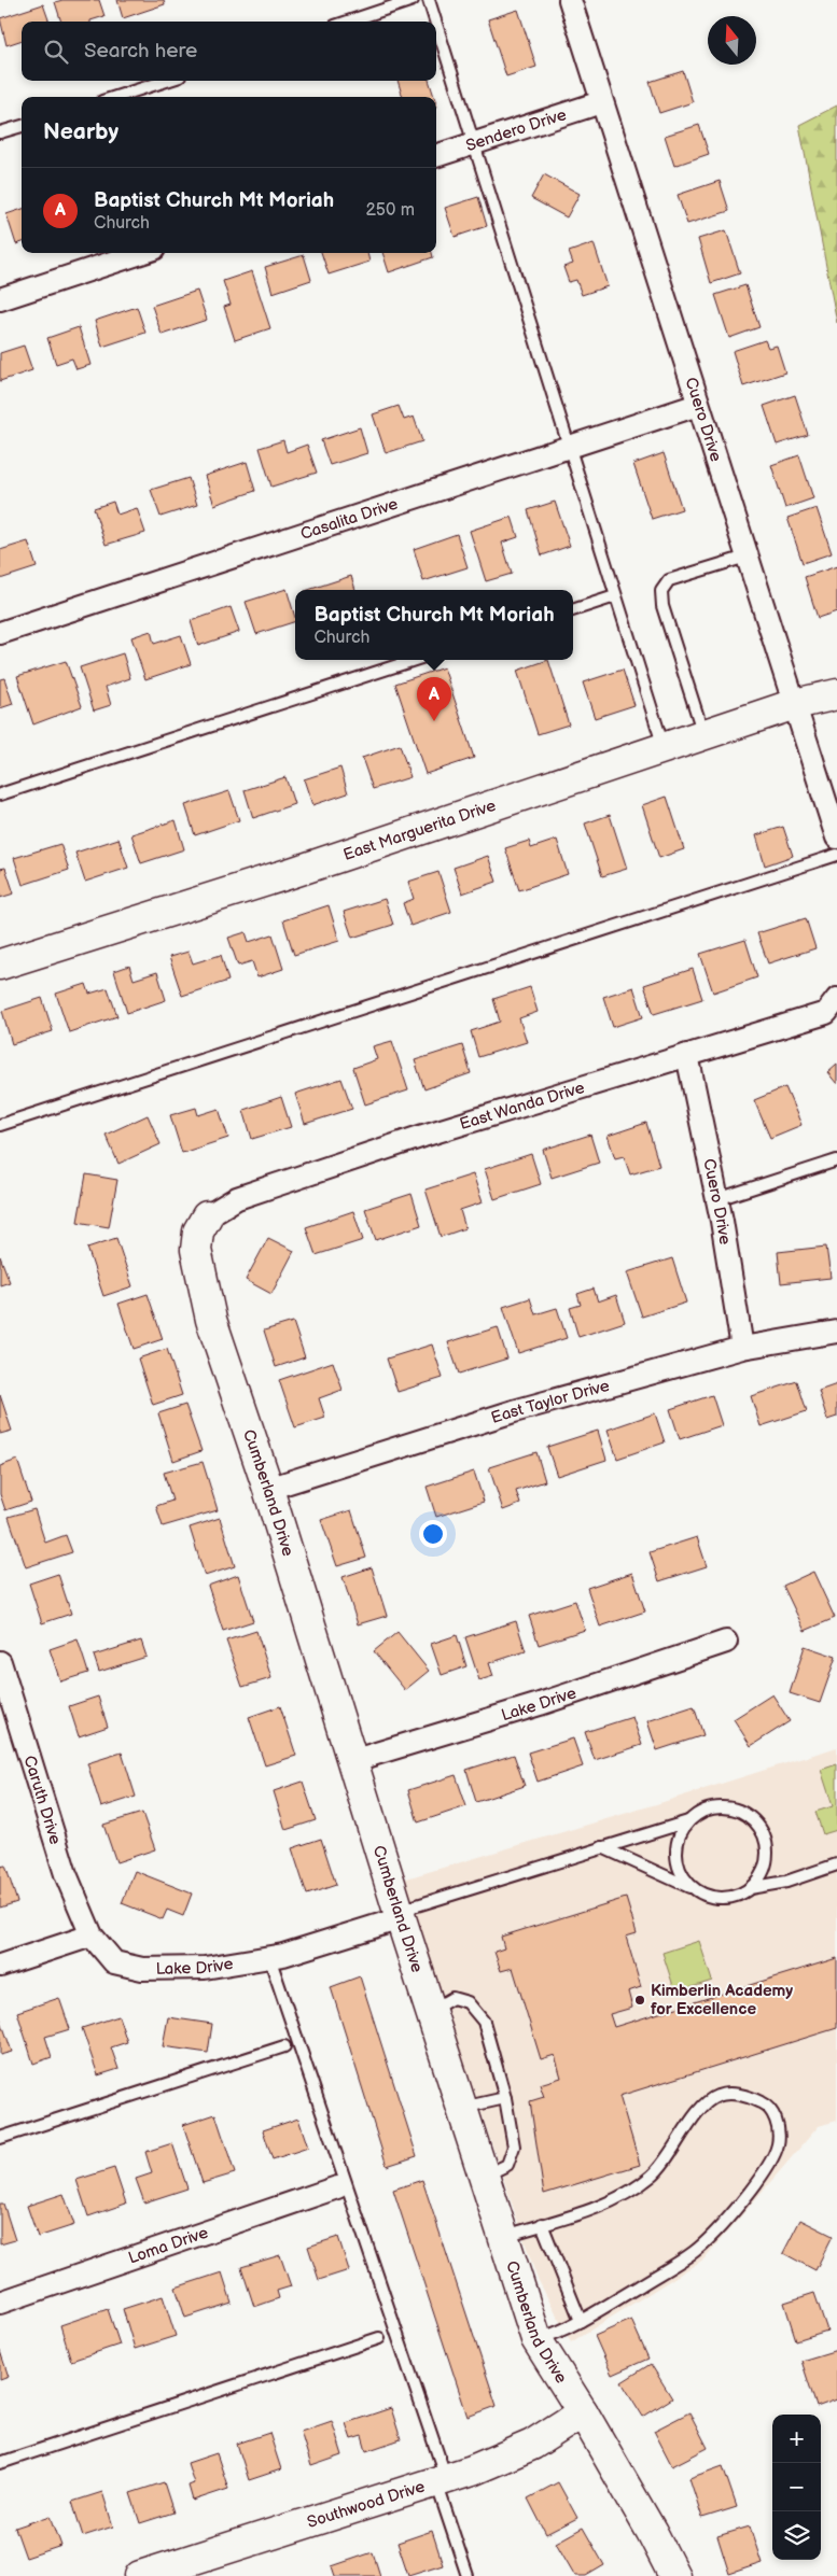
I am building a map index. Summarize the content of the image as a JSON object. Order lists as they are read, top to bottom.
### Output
{
  "streets": {
    "street": [
      "Sendero Drive",
      "Cuero Drive",
      "Casalita Drive",
      "East Marguerita Drive",
      "East Wanda Drive",
      "East Taylor Drive",
      "Cumberland Drive",
      "Lake Drive",
      "Caruth Drive",
      "Loma Drive",
      "Southwood Drive"
    ]
  },
  "crossings": [
    ["Sendero Drive", "Cuero Drive"],
    ["Cuero Drive", "Casalita Drive"],
    ["Cuero Drive", "East Marguerita Drive"],
    ["Cuero Drive", "East Wanda Drive"],
    ["Cuero Drive", "East Taylor Drive"],
    ["East Wanda Drive", "Cumberland Drive"],
    ["East Taylor Drive", "Cumberland Drive"],
    ["Cumberland Drive", "Lake Drive"],
    ["Cumberland Drive", "Southwood Drive"],
    ["Lake Drive", "Caruth Drive"]
  ],
  "places": ["Kimberlin Academy for Excellence"],
  "north": "top",
  "page": {
    "search": "Search here",
    "heading": "Nearby",
    "list": [
      {
        "mark": "A",
        "name": "Baptist Church Mt Moriah",
        "note": "Church",
        "value": "250 m"
      }
    ],
    "popup": ["Baptist Church Mt Moriah", "Church"],
    "pins": "A",
    "map_buttons": ["+", "−"]
  }
}
